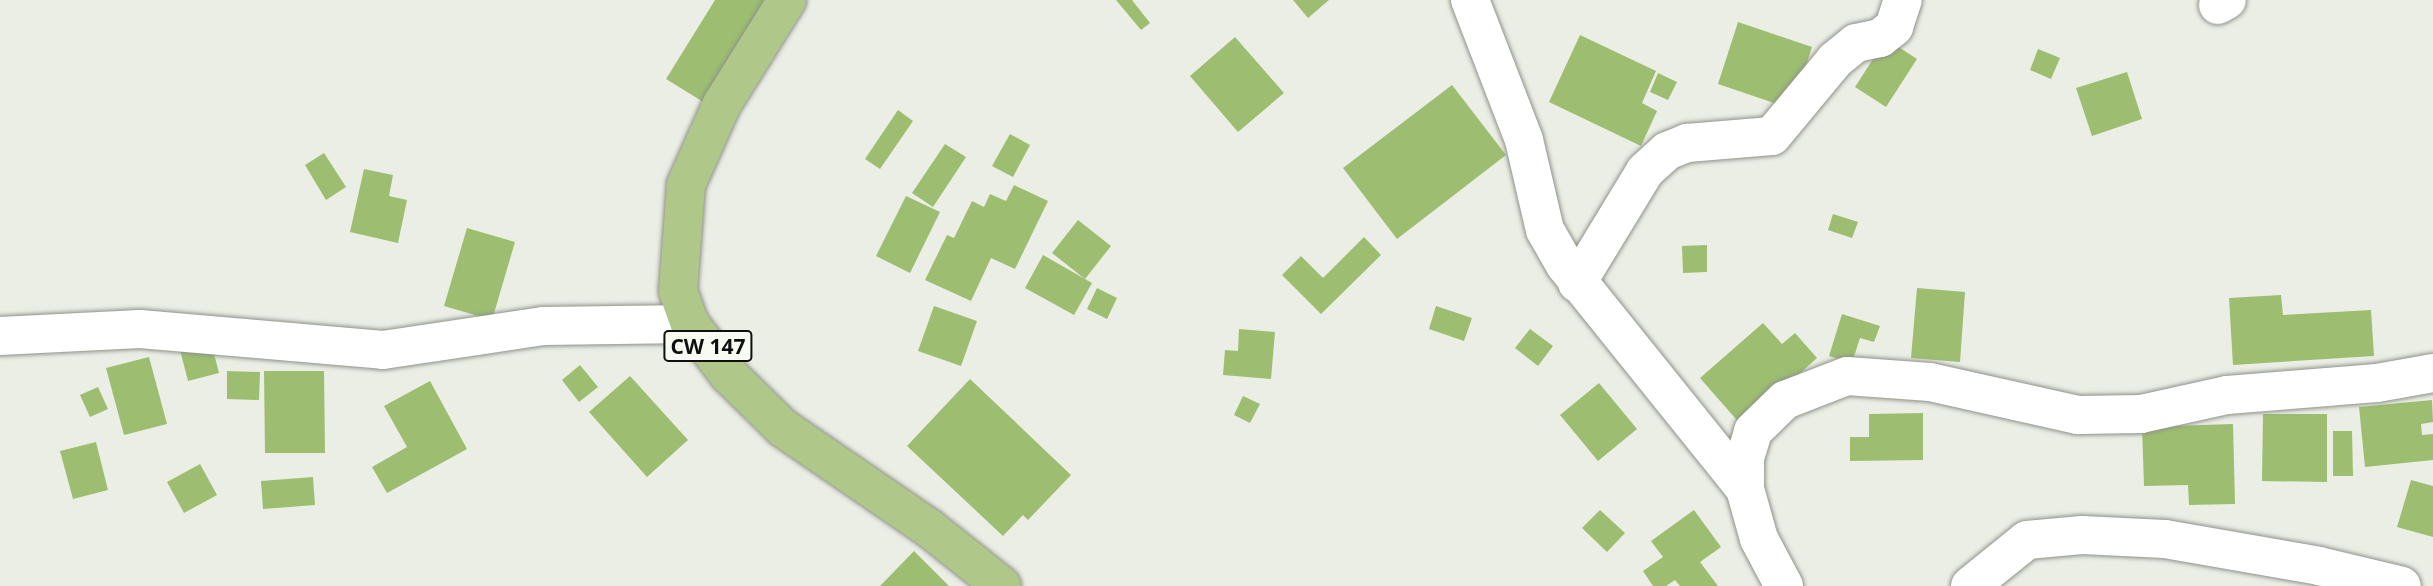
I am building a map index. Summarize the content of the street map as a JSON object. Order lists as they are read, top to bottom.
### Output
{
  "streets": {
    "main road": ["CW 147"]
  }
}
